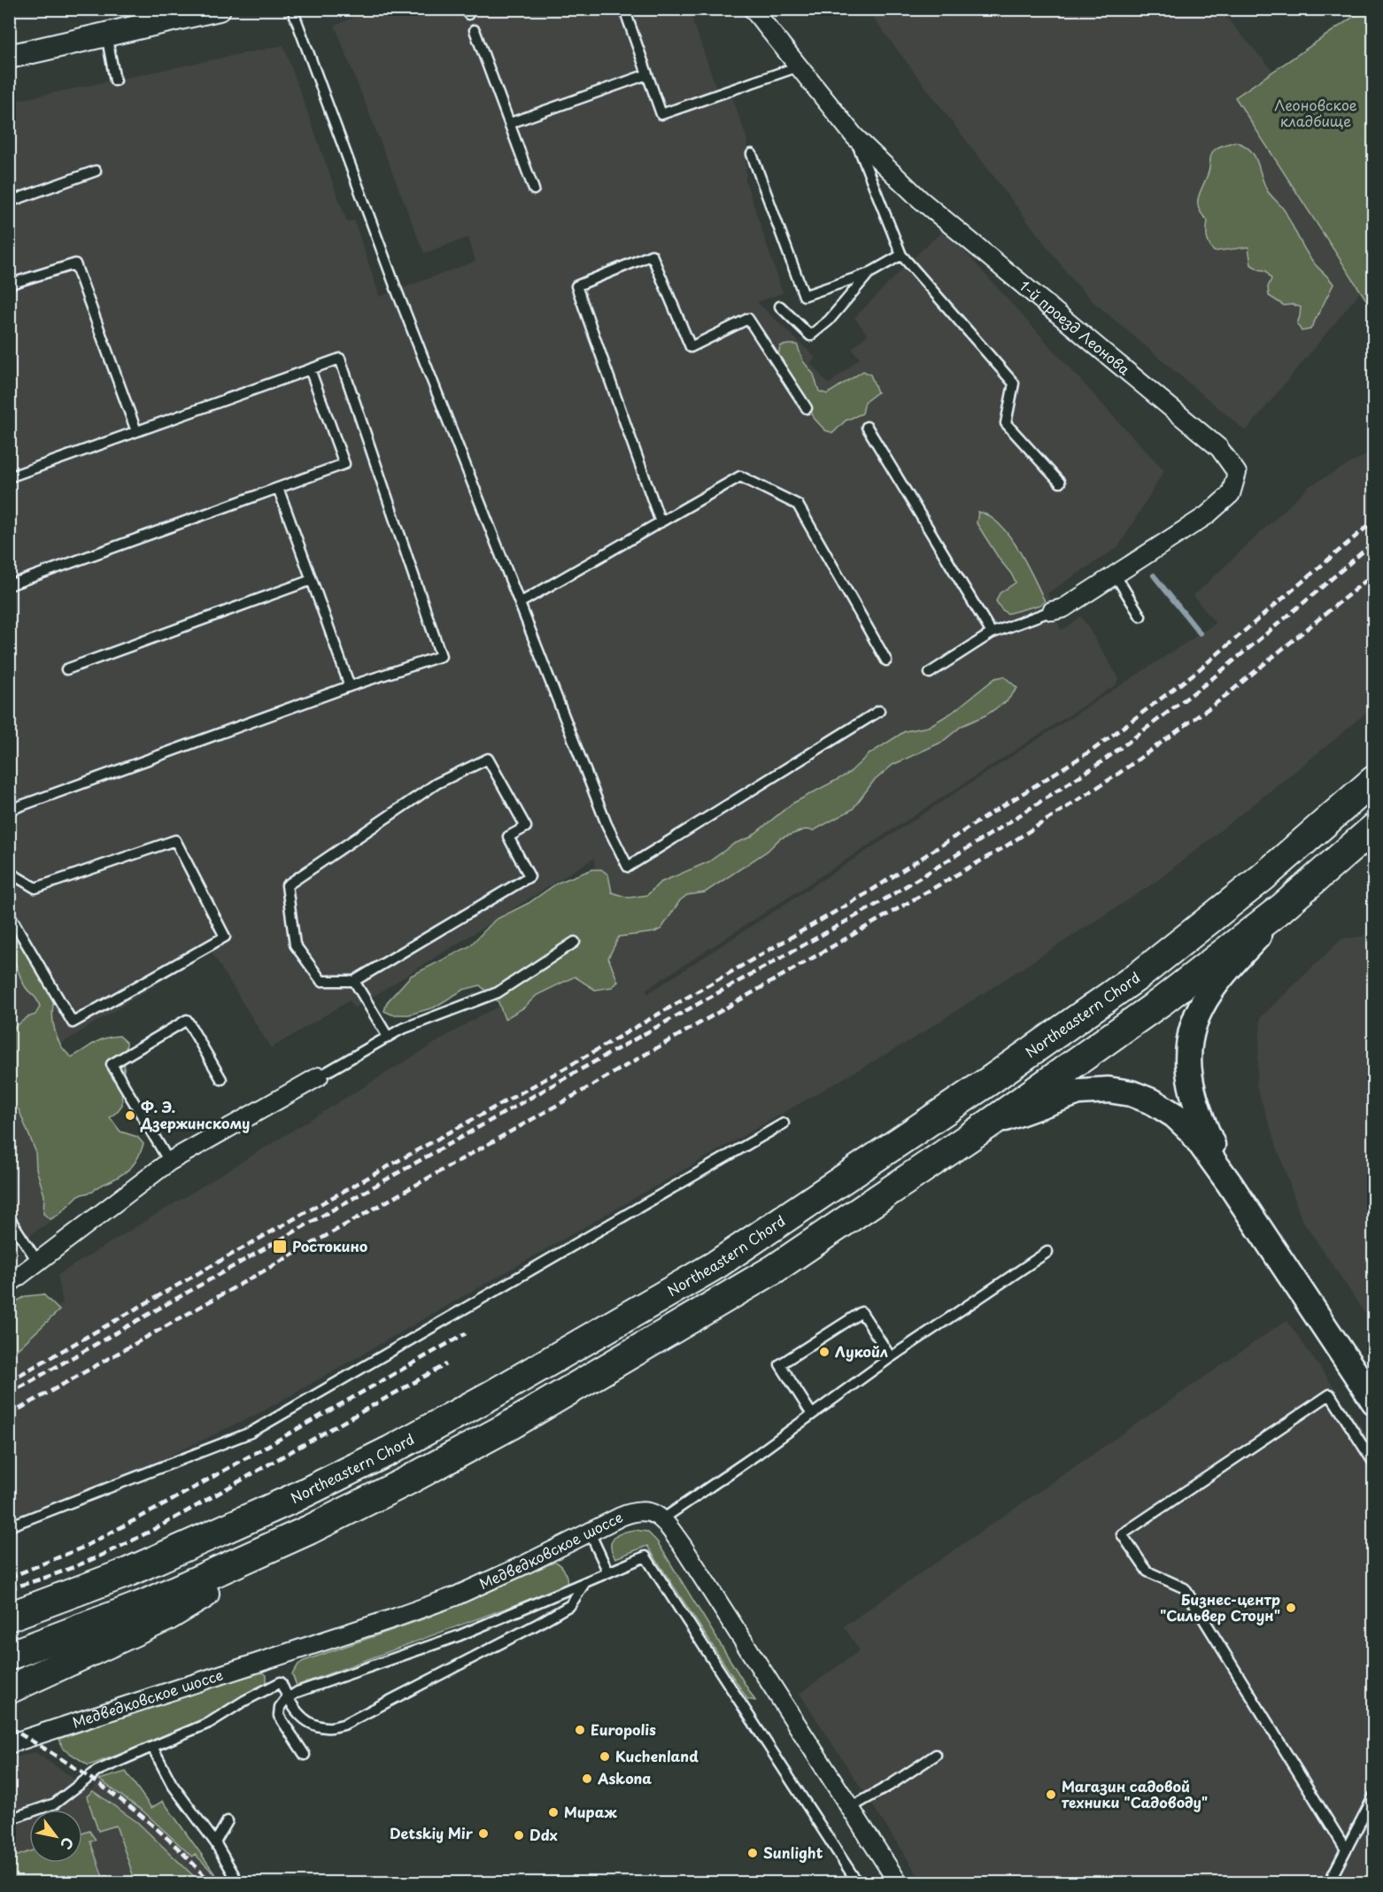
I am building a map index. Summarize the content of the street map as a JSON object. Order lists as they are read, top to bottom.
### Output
{
  "streets": {
    "main road": ["Northeastern Chord"],
    "street": ["1-й проезд Леонова", "Медведковское шоссе"]
  },
  "parks": ["Леоновское кладбище"],
  "places": {
    "other": [
      "Ф. Э. Дзержинскому",
      "Лукойл",
      "Бизнес-центр \"Сильвер Стоун\"",
      "Europolis",
      "Kuchenland",
      "Askona",
      "Магазин садовой техники \"Садоводу\"",
      "Мираж",
      "Detskiy Mir",
      "Ddx",
      "Sunlight"
    ],
    "transit": ["Ростокино"]
  },
  "north": "bottom right"
}
